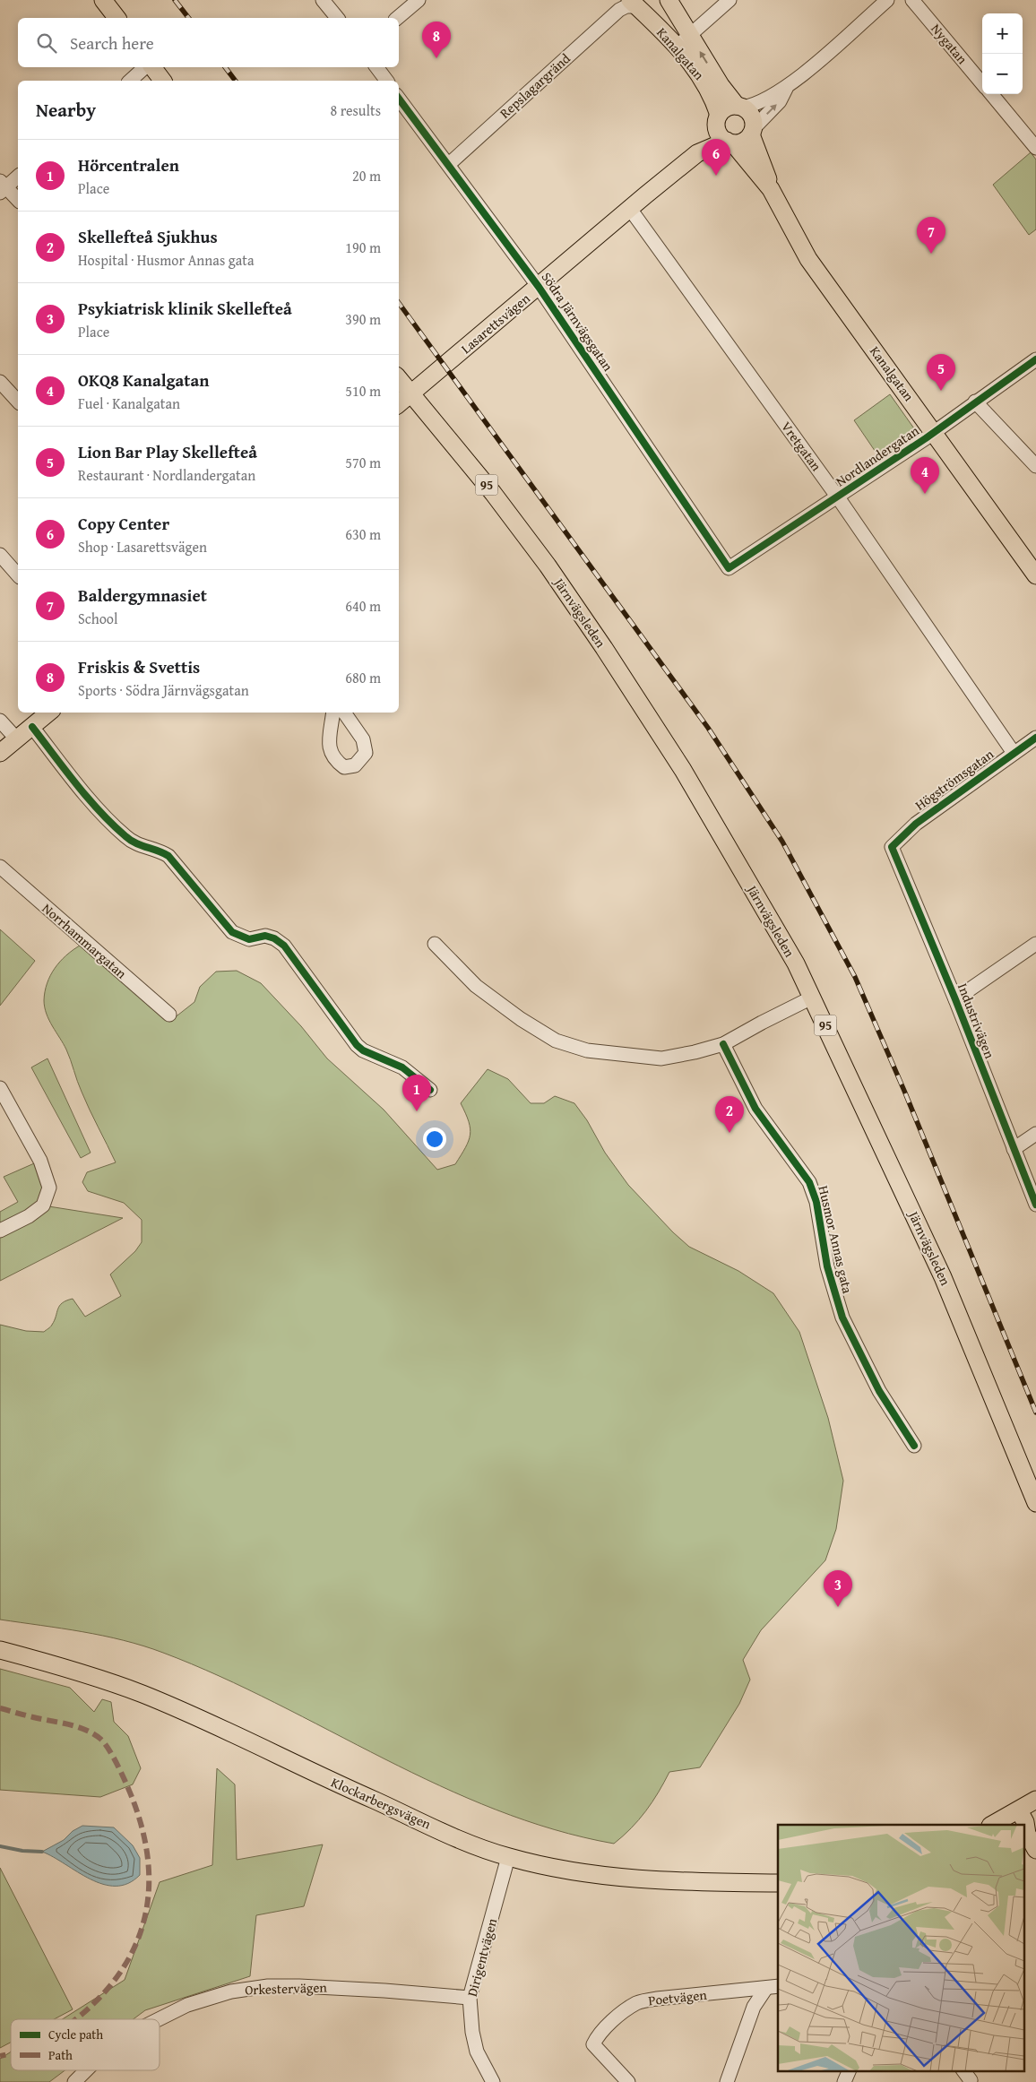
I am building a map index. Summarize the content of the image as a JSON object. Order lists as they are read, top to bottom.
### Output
{
  "streets": {
    "main road": [
      "Kanalgatan",
      "Lasarettsvägen",
      "95",
      "Järnvägsleden",
      "Klockarbergsvägen"
    ],
    "street": [
      "Nygatan",
      "Repslagargränd",
      "Södra Järnvägsgatan",
      "Vretgatan",
      "Nordlandergatan",
      "Högströmsgatan",
      "Norrhammargatan",
      "Industrivägen",
      "Husmor Annas gata",
      "Dirigentvägen",
      "Orkestervägen",
      "Poetvägen"
    ]
  },
  "crossings": [
    ["Kanalgatan", "Repslagargränd"],
    ["Kanalgatan", "Lasarettsvägen"],
    ["Kanalgatan", "Nordlandergatan"],
    ["Repslagargränd", "Södra Järnvägsgatan"],
    ["Södra Järnvägsgatan", "Lasarettsvägen"],
    ["Södra Järnvägsgatan", "Nordlandergatan"],
    ["Lasarettsvägen", "Vretgatan"],
    ["Lasarettsvägen", "95"],
    ["Lasarettsvägen", "Järnvägsleden"],
    ["Vretgatan", "Nordlandergatan"],
    ["Vretgatan", "Högströmsgatan"],
    ["95", "Järnvägsleden"],
    ["Högströmsgatan", "Industrivägen"],
    ["Klockarbergsvägen", "Dirigentvägen"],
    ["Dirigentvägen", "Orkestervägen"]
  ],
  "legend": ["Cycle path", "Path"],
  "page": {
    "map_buttons": ["+", "−"],
    "search": "Search here",
    "pins": [
      "8",
      "6",
      "7",
      "5",
      "4",
      "1",
      "2",
      "3"
    ],
    "heading": ["Nearby", "8 results"],
    "list": [
      {
        "mark": "1",
        "name": "Hörcentralen",
        "note": "Place",
        "value": "20 m"
      },
      {
        "mark": "2",
        "name": "Skellefteå Sjukhus",
        "note": "Hospital · Husmor Annas gata",
        "value": "190 m"
      },
      {
        "mark": "3",
        "name": "Psykiatrisk klinik Skellefteå",
        "note": "Place",
        "value": "390 m"
      },
      {
        "mark": "4",
        "name": "OKQ8 Kanalgatan",
        "note": "Fuel · Kanalgatan",
        "value": "510 m"
      },
      {
        "mark": "5",
        "name": "Lion Bar Play Skellefteå",
        "note": "Restaurant · Nordlandergatan",
        "value": "570 m"
      },
      {
        "mark": "6",
        "name": "Copy Center",
        "note": "Shop · Lasarettsvägen",
        "value": "630 m"
      },
      {
        "mark": "7",
        "name": "Baldergymnasiet",
        "note": "School",
        "value": "640 m"
      },
      {
        "mark": "8",
        "name": "Friskis & Svettis",
        "note": "Sports · Södra Järnvägsgatan",
        "value": "680 m"
      }
    ]
  }
}
